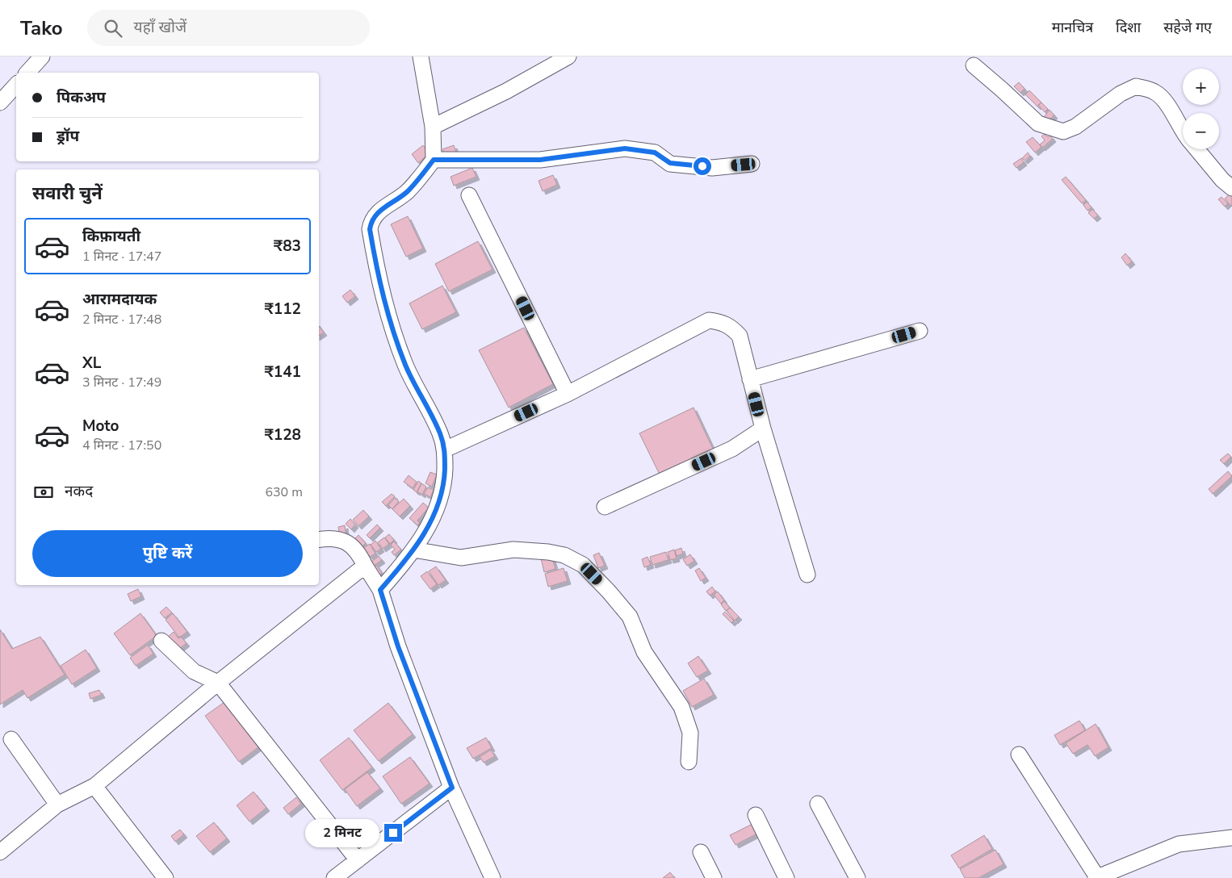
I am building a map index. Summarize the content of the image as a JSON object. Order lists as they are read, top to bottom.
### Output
{
  "page": {
    "header": "Tako",
    "search": "यहाँ खोजें",
    "nav": ["मानचित्र", "दिशा", "सहेजे गए"],
    "map_buttons": ["+", "−"],
    "banner": ["पिकअप", "ड्रॉप"],
    "heading": "सवारी चुनें",
    "list": [
      {
        "name": "किफ़ायती",
        "note": "1 मिनट · 17:47",
        "value": "₹83"
      },
      {
        "name": "आरामदायक",
        "note": "2 मिनट · 17:48",
        "value": "₹112"
      },
      {
        "name": "XL",
        "note": "3 मिनट · 17:49",
        "value": "₹141"
      },
      {
        "name": "Moto",
        "note": "4 मिनट · 17:50",
        "value": "₹128"
      }
    ],
    "pay": ["नकद", "630 m"],
    "buttons": "पुष्टि करें",
    "bubble": "2 मिनट"
  }
}
